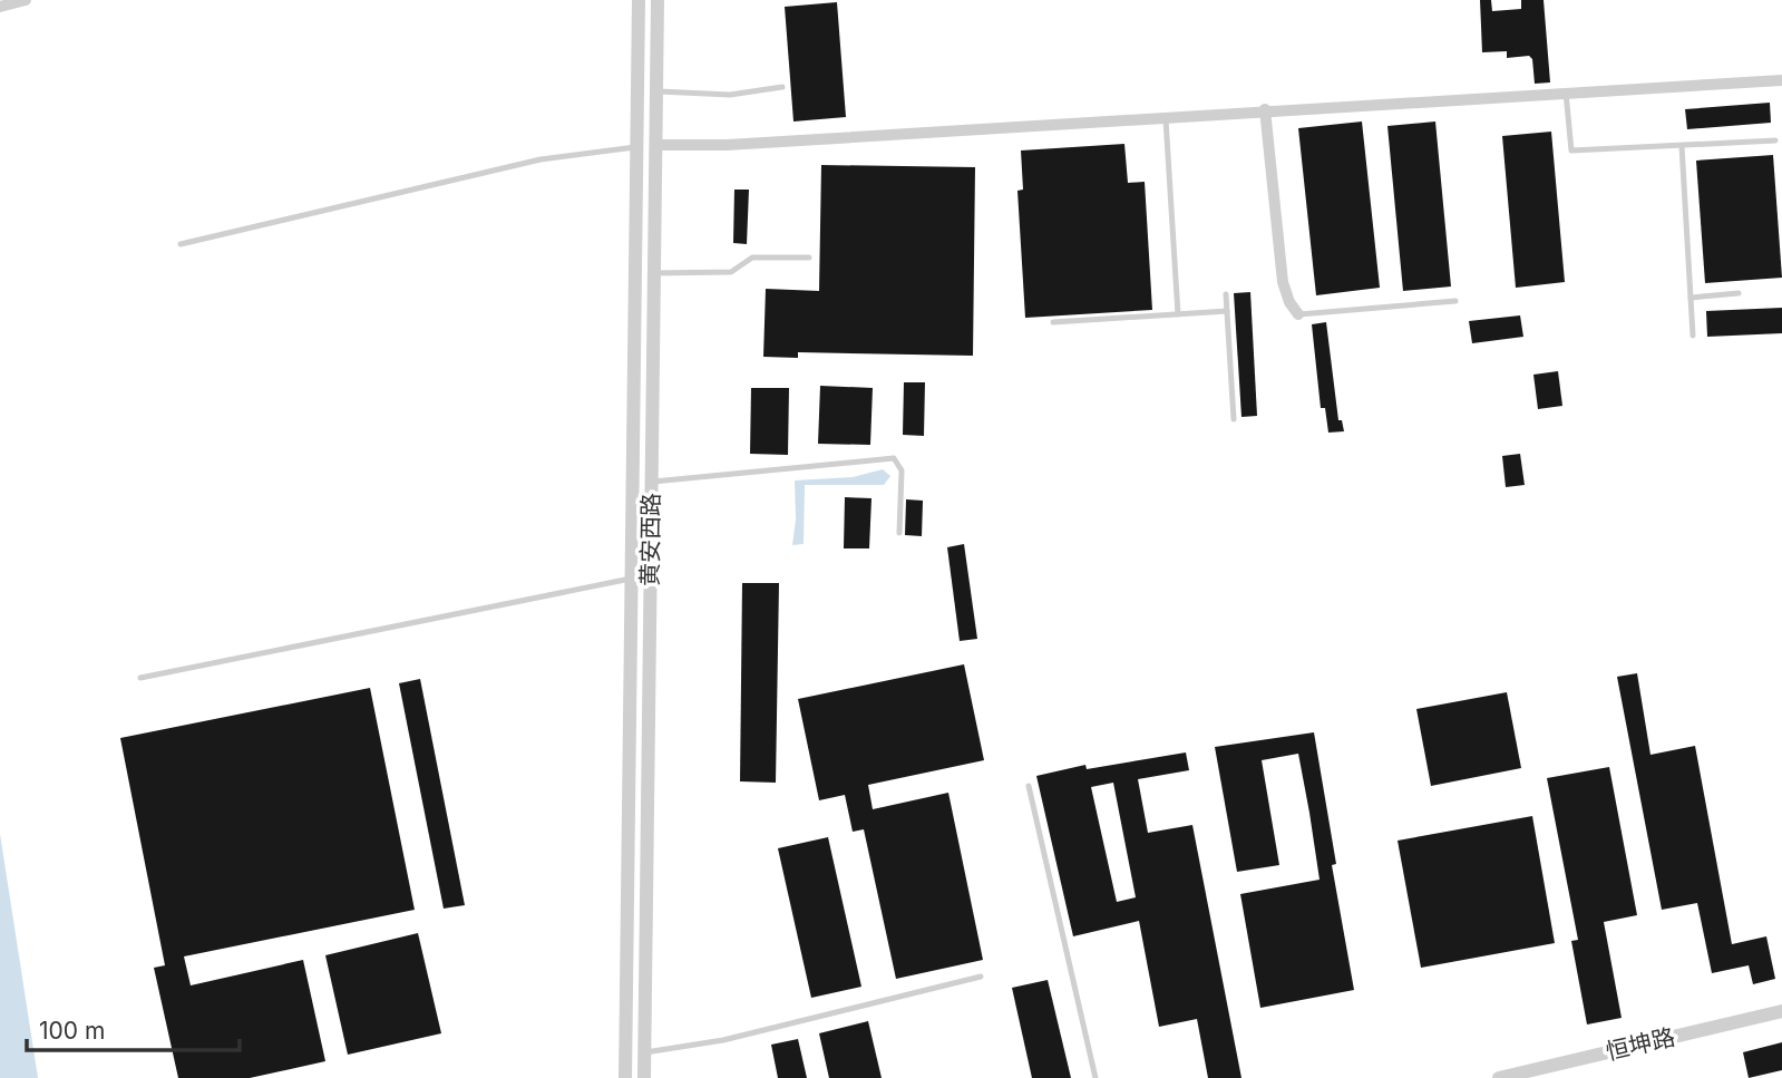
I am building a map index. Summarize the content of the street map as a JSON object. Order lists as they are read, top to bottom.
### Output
{
  "streets": {
    "street": ["黄安西路", "恒坤路"]
  },
  "scale_bar": "100 m"
}
